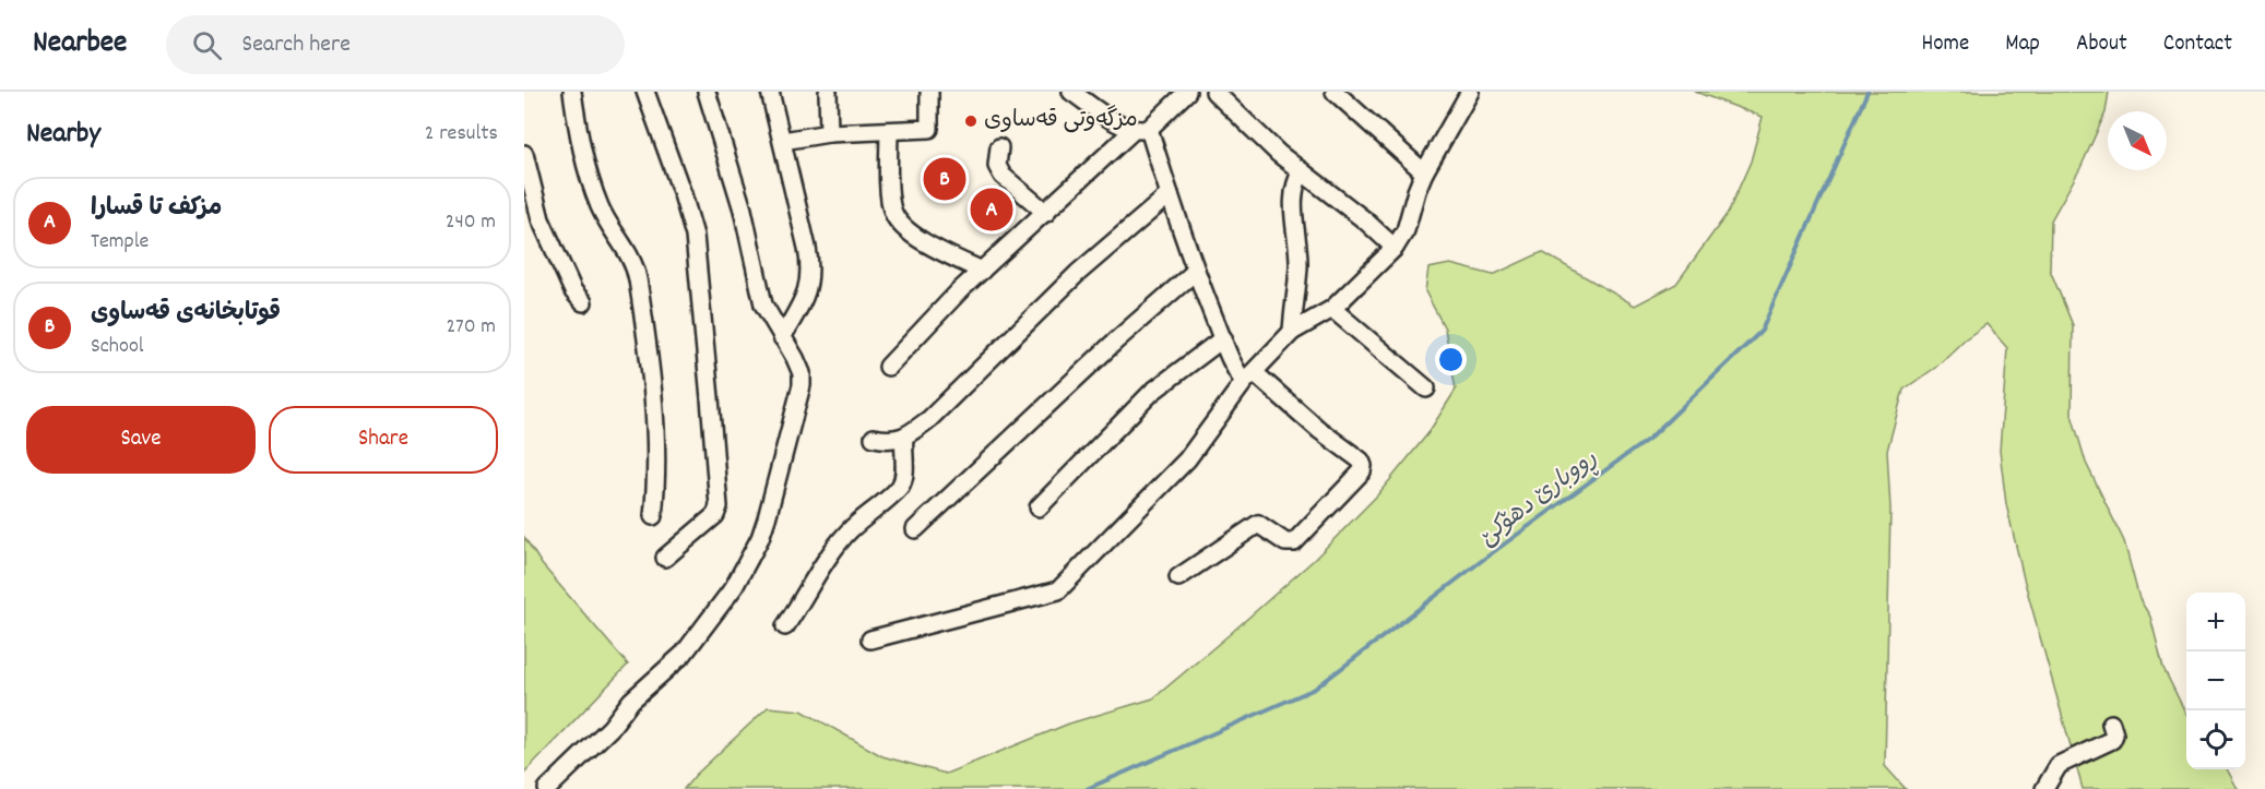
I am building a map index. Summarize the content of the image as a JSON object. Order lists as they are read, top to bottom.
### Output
{
  "water": ["ڕووبارێ دهۆكێ"],
  "places": ["مزگەوتی قەساوی"],
  "north": "bottom right",
  "page": {
    "header": "Nearbee",
    "search": "Search here",
    "nav": [
      "Home",
      "Map",
      "About",
      "Contact"
    ],
    "heading": ["Nearby", "2 results"],
    "pins": ["B", "A"],
    "list": [
      {
        "mark": "A",
        "name": "مزكف تا قسارا",
        "note": "Temple",
        "value": "240 m"
      },
      {
        "mark": "B",
        "name": "قوتابخانەی قەساوی",
        "note": "School",
        "value": "270 m"
      }
    ],
    "buttons": ["Save", "Share"],
    "map_buttons": ["+", "−"]
  }
}
